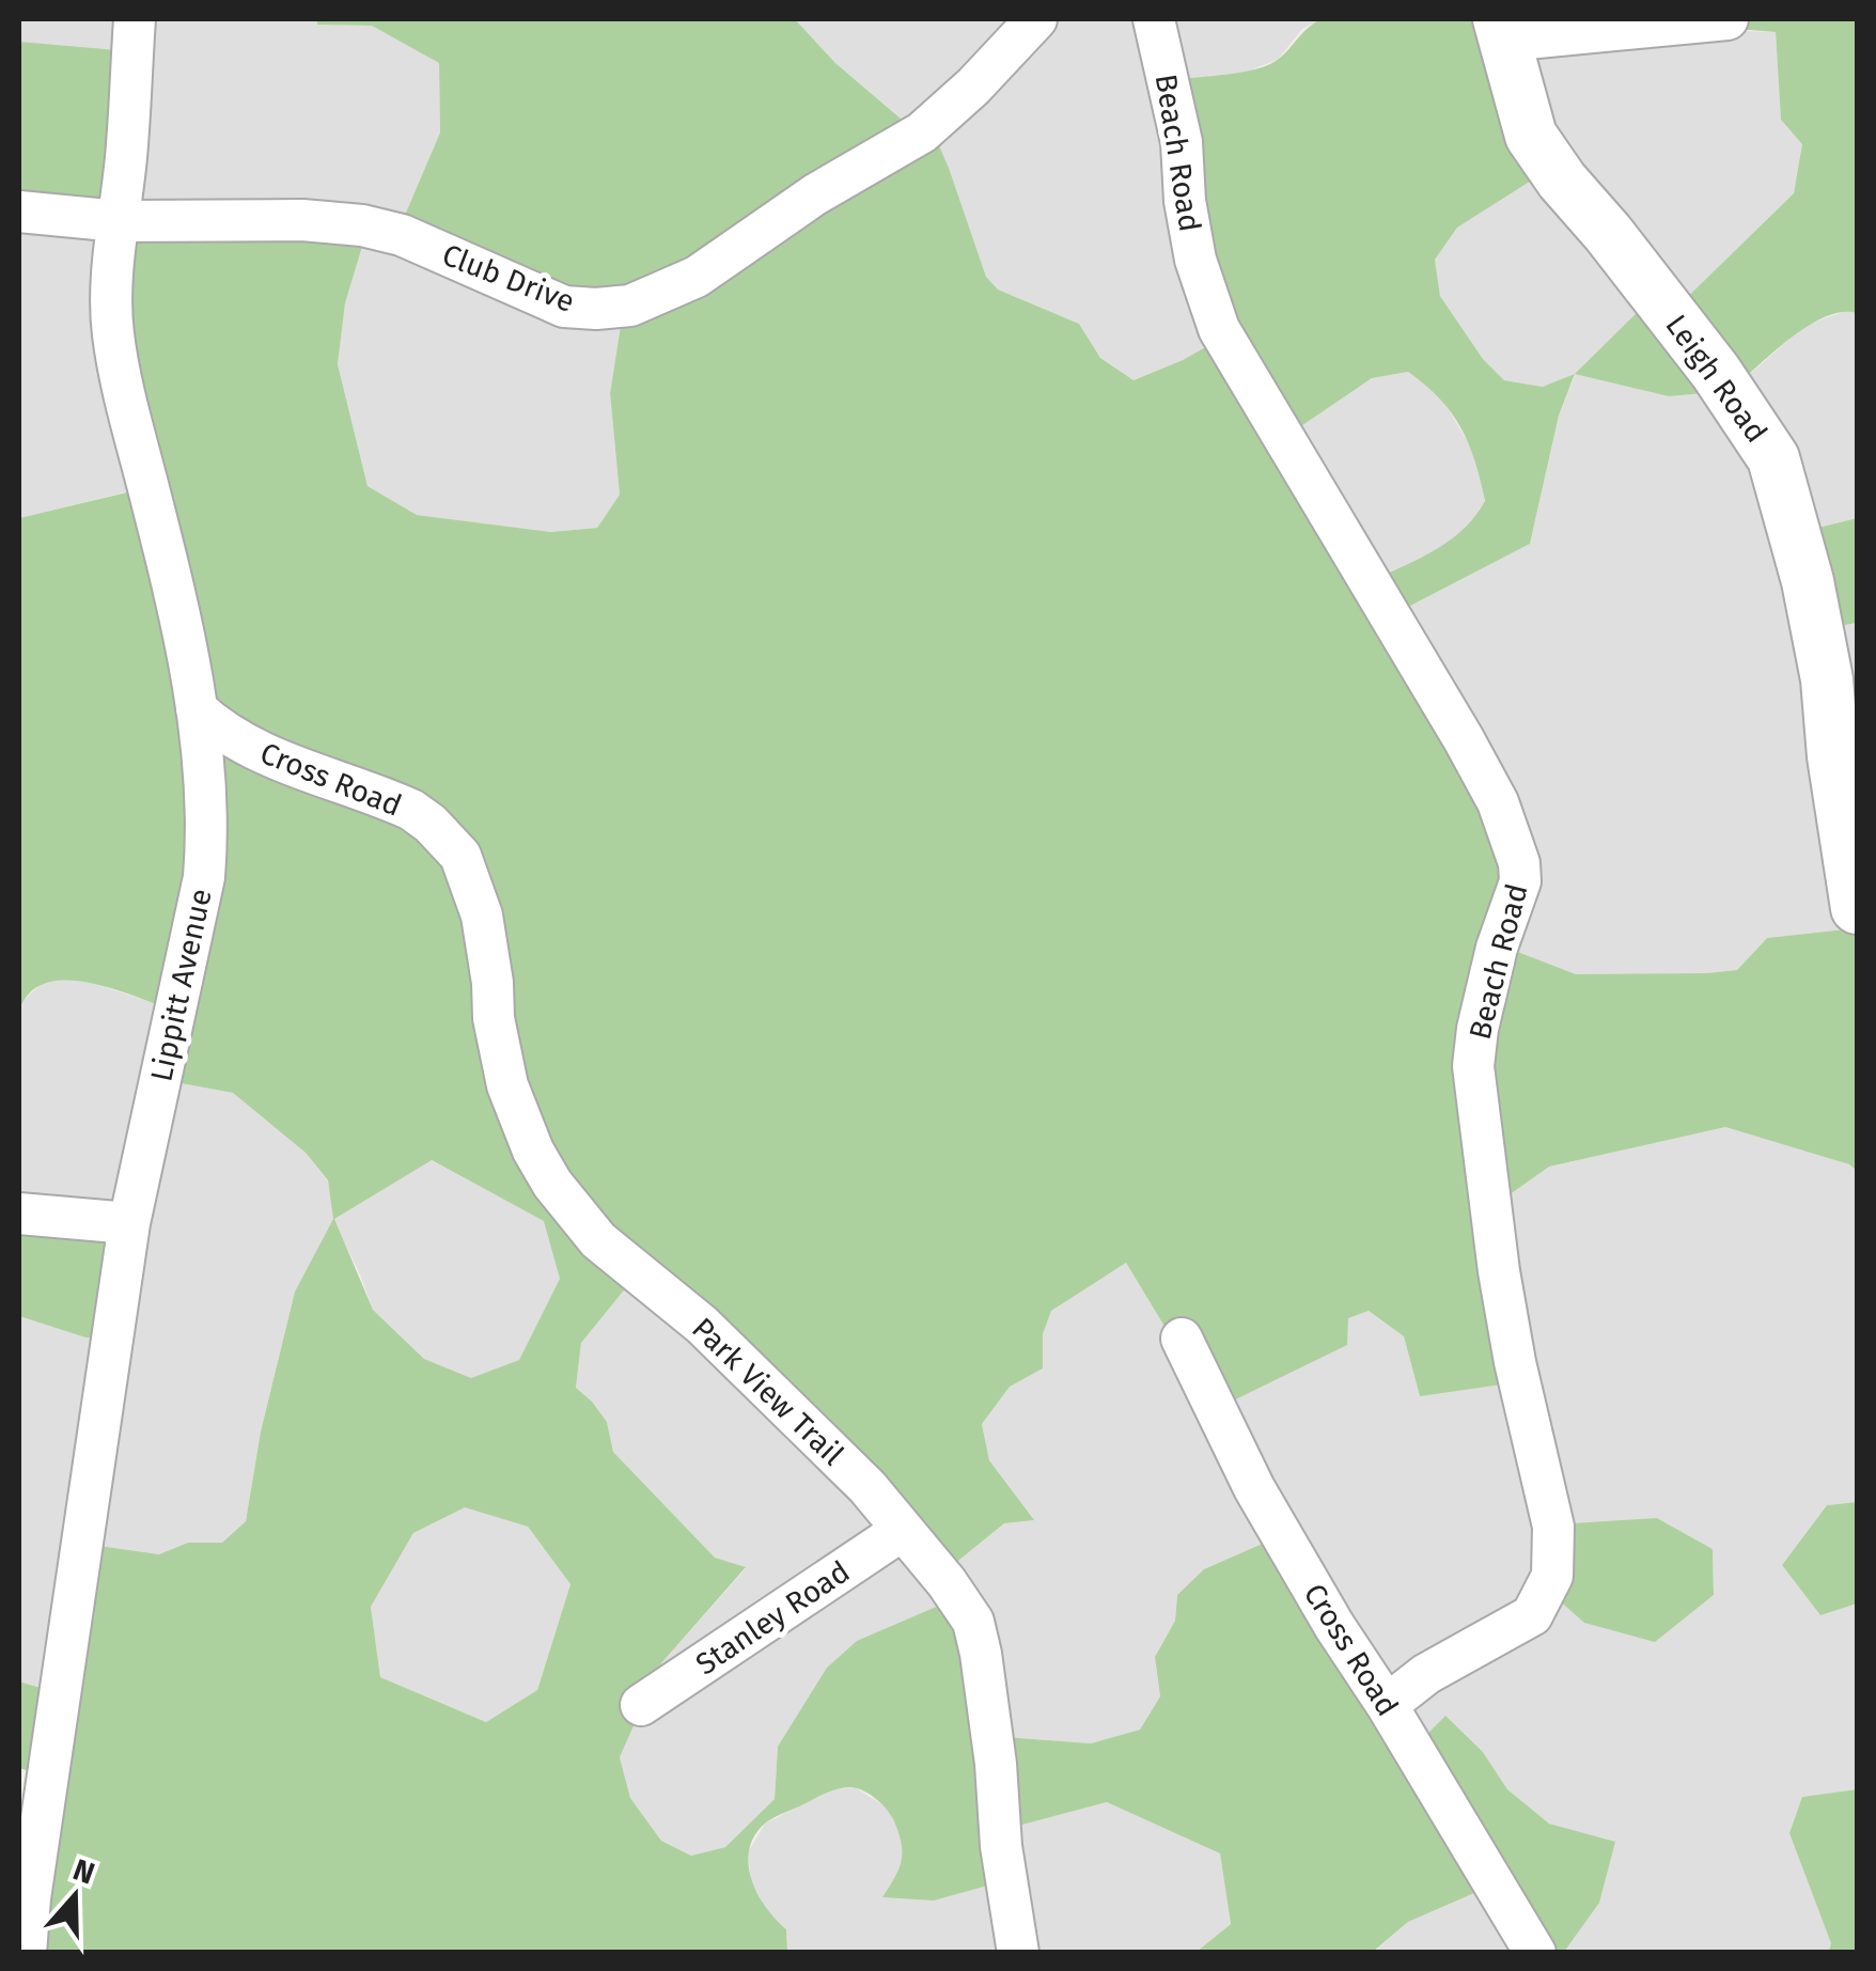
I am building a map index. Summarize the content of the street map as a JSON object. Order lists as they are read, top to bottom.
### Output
{
  "streets": {
    "street": [
      "Beach Road",
      "Club Drive",
      "Leigh Road",
      "Cross Road",
      "Lippitt Avenue",
      "Park View Trail",
      "Stanley Road"
    ]
  },
  "crossings": [
    ["Beach Road", "Cross Road"],
    ["Club Drive", "Lippitt Avenue"],
    ["Cross Road", "Lippitt Avenue"],
    ["Cross Road", "Park View Trail"],
    ["Park View Trail", "Stanley Road"]
  ],
  "north": "top"
}
